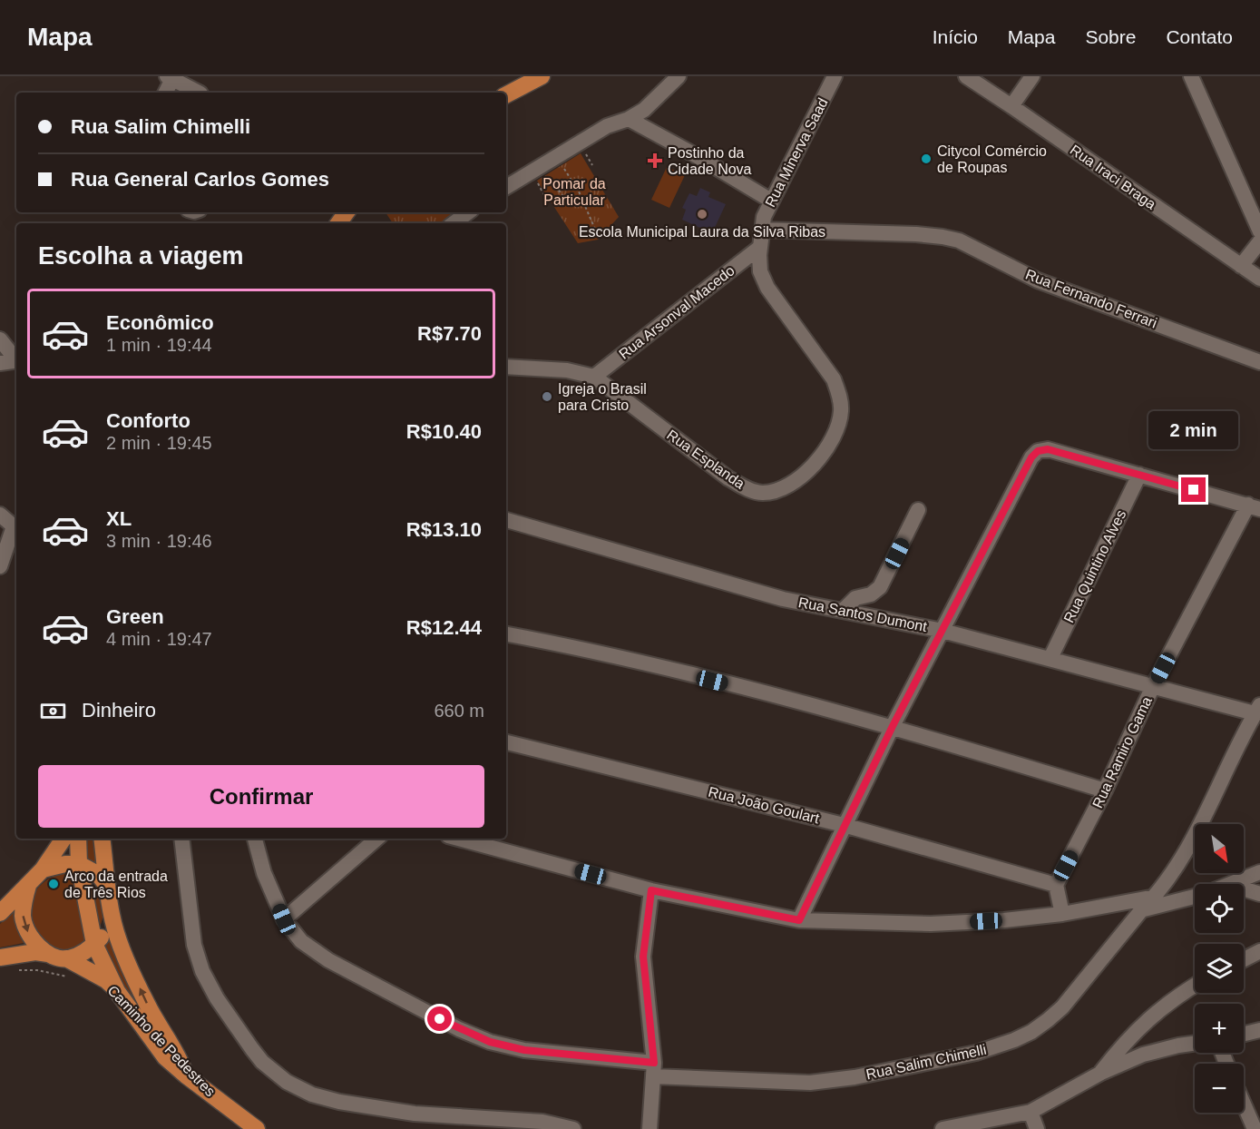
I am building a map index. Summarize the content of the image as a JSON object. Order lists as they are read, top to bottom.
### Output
{
  "streets": {
    "street": [
      "Rua Minerva Saad",
      "Rua Iraci Braga",
      "Rua Fernando Ferrari",
      "Rua Arsonval Macedo",
      "Rua Esplanda",
      "Rua Quintino Alves",
      "Rua Santos Dumont",
      "Rua Ramiro Gama",
      "Rua João Goulart",
      "Rua Salim Chimelli"
    ]
  },
  "crossings": [
    ["Rua Minerva Saad", "Rua Fernando Ferrari"],
    ["Rua Minerva Saad", "Rua Esplanda"],
    ["Rua Fernando Ferrari", "Rua Esplanda"],
    ["Rua Arsonval Macedo", "Rua Esplanda"],
    ["Rua Quintino Alves", "Rua Santos Dumont"],
    ["Rua Santos Dumont", "Rua Ramiro Gama"],
    ["Rua Santos Dumont", "Rua Salim Chimelli"],
    ["Rua Ramiro Gama", "Rua João Goulart"]
  ],
  "parks": ["Pomar da Particular"],
  "places": {
    "other": [
      "Citycol Comércio de Roupas",
      "Escola Municipal Laura da Silva Ribas",
      "Igreja o Brasil para Cristo",
      "Arco da entrada de Três Rios"
    ],
    "health": ["Postinho da Cidade Nova"]
  },
  "north": "bottom right",
  "page": {
    "header": "Mapa",
    "nav": [
      "Início",
      "Mapa",
      "Sobre",
      "Contato"
    ],
    "banner": ["Rua Salim Chimelli", "Rua General Carlos Gomes"],
    "heading": "Escolha a viagem",
    "list": [
      {
        "name": "Econômico",
        "note": "1 min · 19:44",
        "value": "R$7.70"
      },
      {
        "name": "Conforto",
        "note": "2 min · 19:45",
        "value": "R$10.40"
      },
      {
        "name": "XL",
        "note": "3 min · 19:46",
        "value": "R$13.10"
      },
      {
        "name": "Green",
        "note": "4 min · 19:47",
        "value": "R$12.44"
      }
    ],
    "bubble": "2 min",
    "pay": ["Dinheiro", "660 m"],
    "buttons": "Confirmar",
    "map_buttons": ["+", "−"]
  }
}
